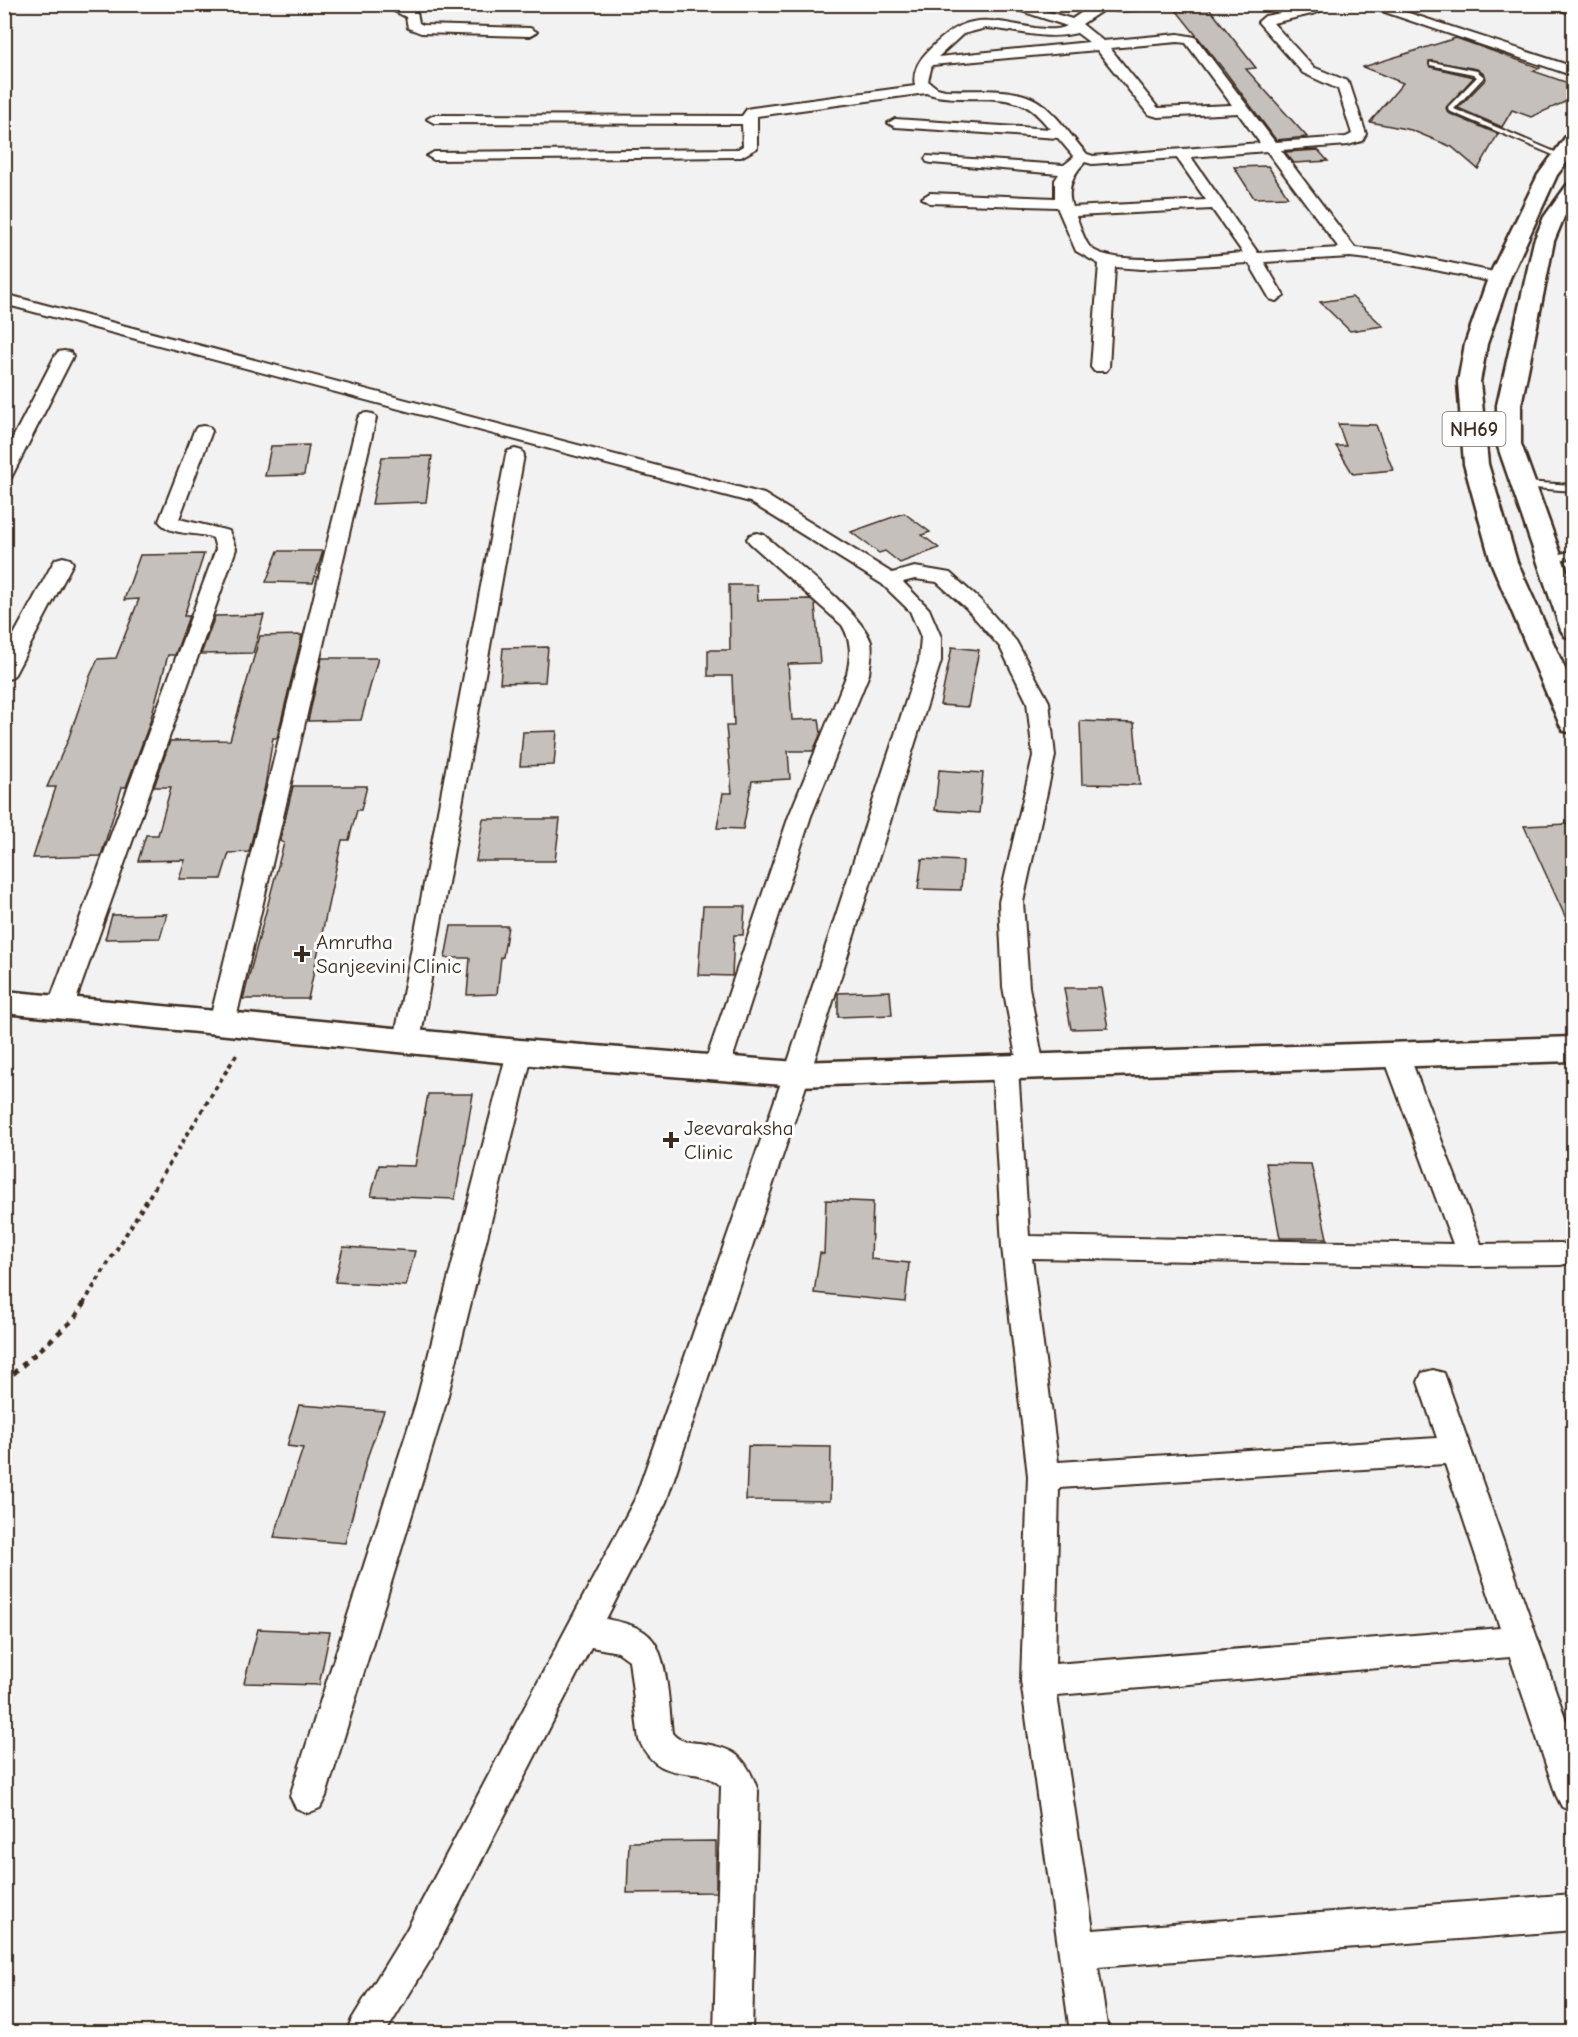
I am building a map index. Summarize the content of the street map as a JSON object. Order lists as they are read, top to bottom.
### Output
{
  "streets": {
    "main road": ["NH69"]
  },
  "places": {
    "health": ["Amrutha Sanjeevini Clinic", "Jeevaraksha Clinic"]
  }
}
